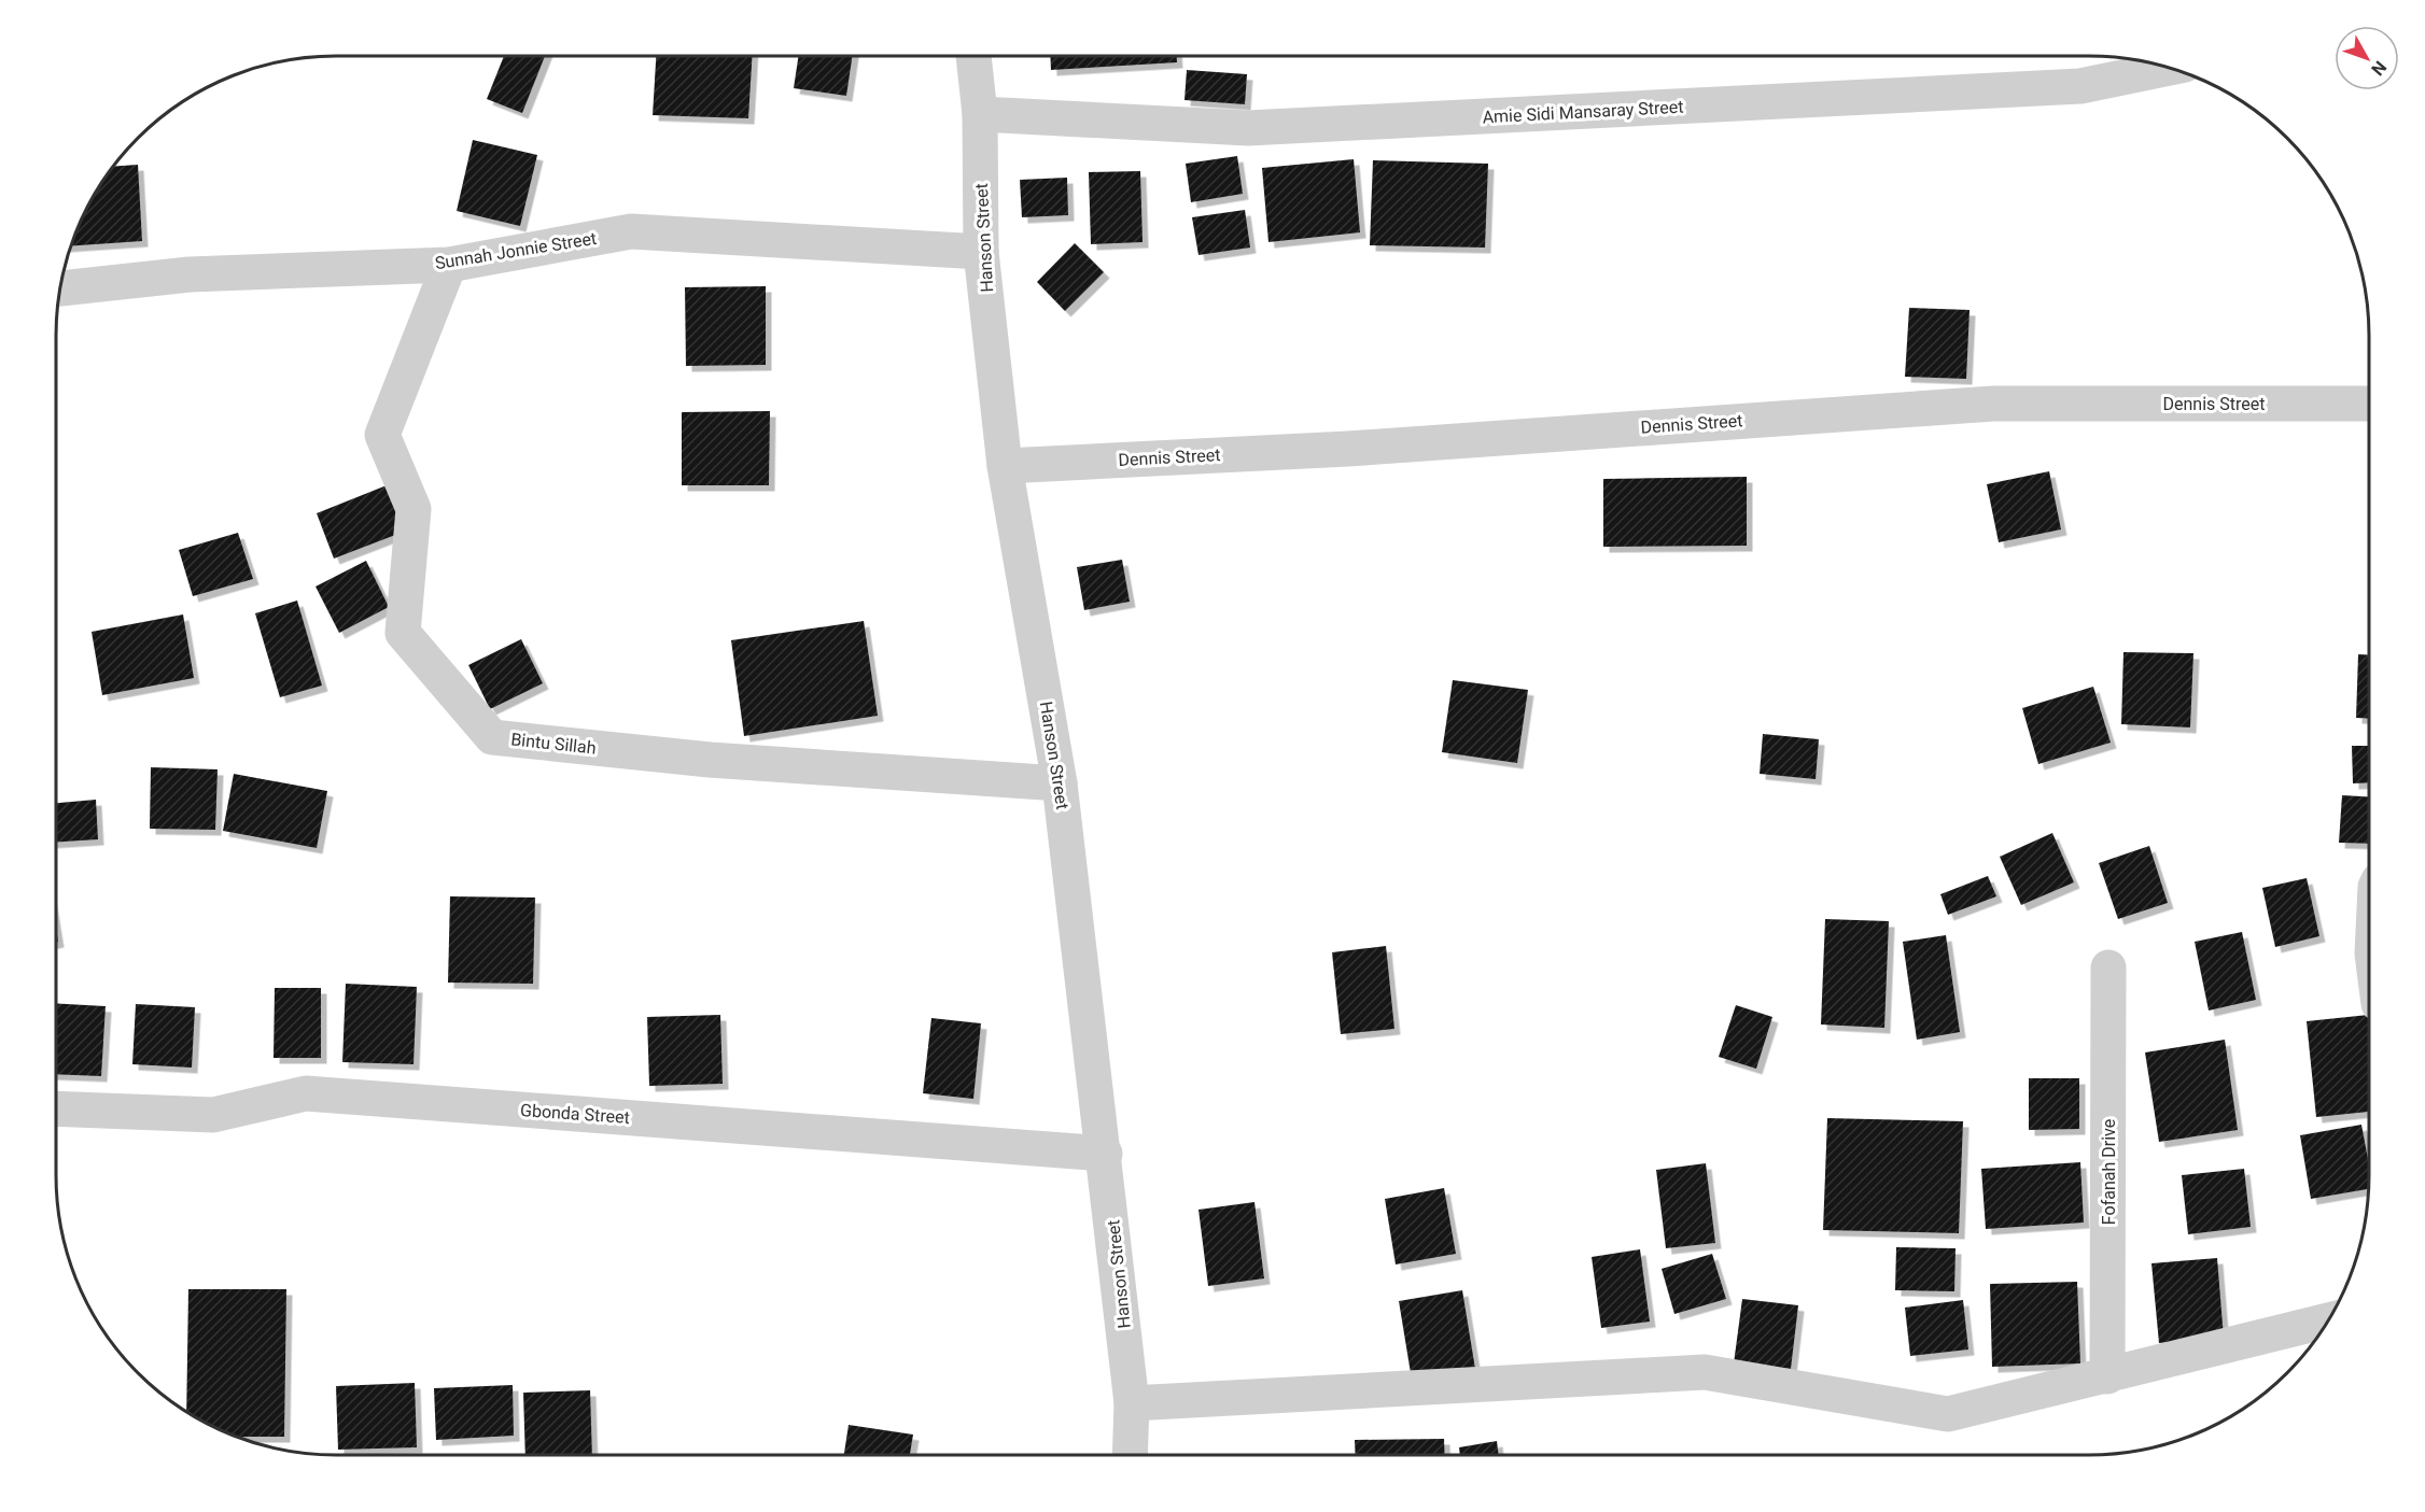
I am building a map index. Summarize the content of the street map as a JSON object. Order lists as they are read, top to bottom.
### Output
{
  "streets": {
    "street": [
      "Amie Sidi Mansaray Street",
      "Hanson Street",
      "Sunnah Jonnie Street",
      "Dennis Street",
      "Bintu Sillah",
      "Gbonda Street",
      "Fofanah Drive"
    ]
  },
  "crossings": [
    ["Amie Sidi Mansaray Street", "Hanson Street"],
    ["Hanson Street", "Sunnah Jonnie Street"],
    ["Hanson Street", "Dennis Street"],
    ["Hanson Street", "Bintu Sillah"],
    ["Hanson Street", "Gbonda Street"],
    ["Sunnah Jonnie Street", "Bintu Sillah"]
  ],
  "north": "bottom right"
}
